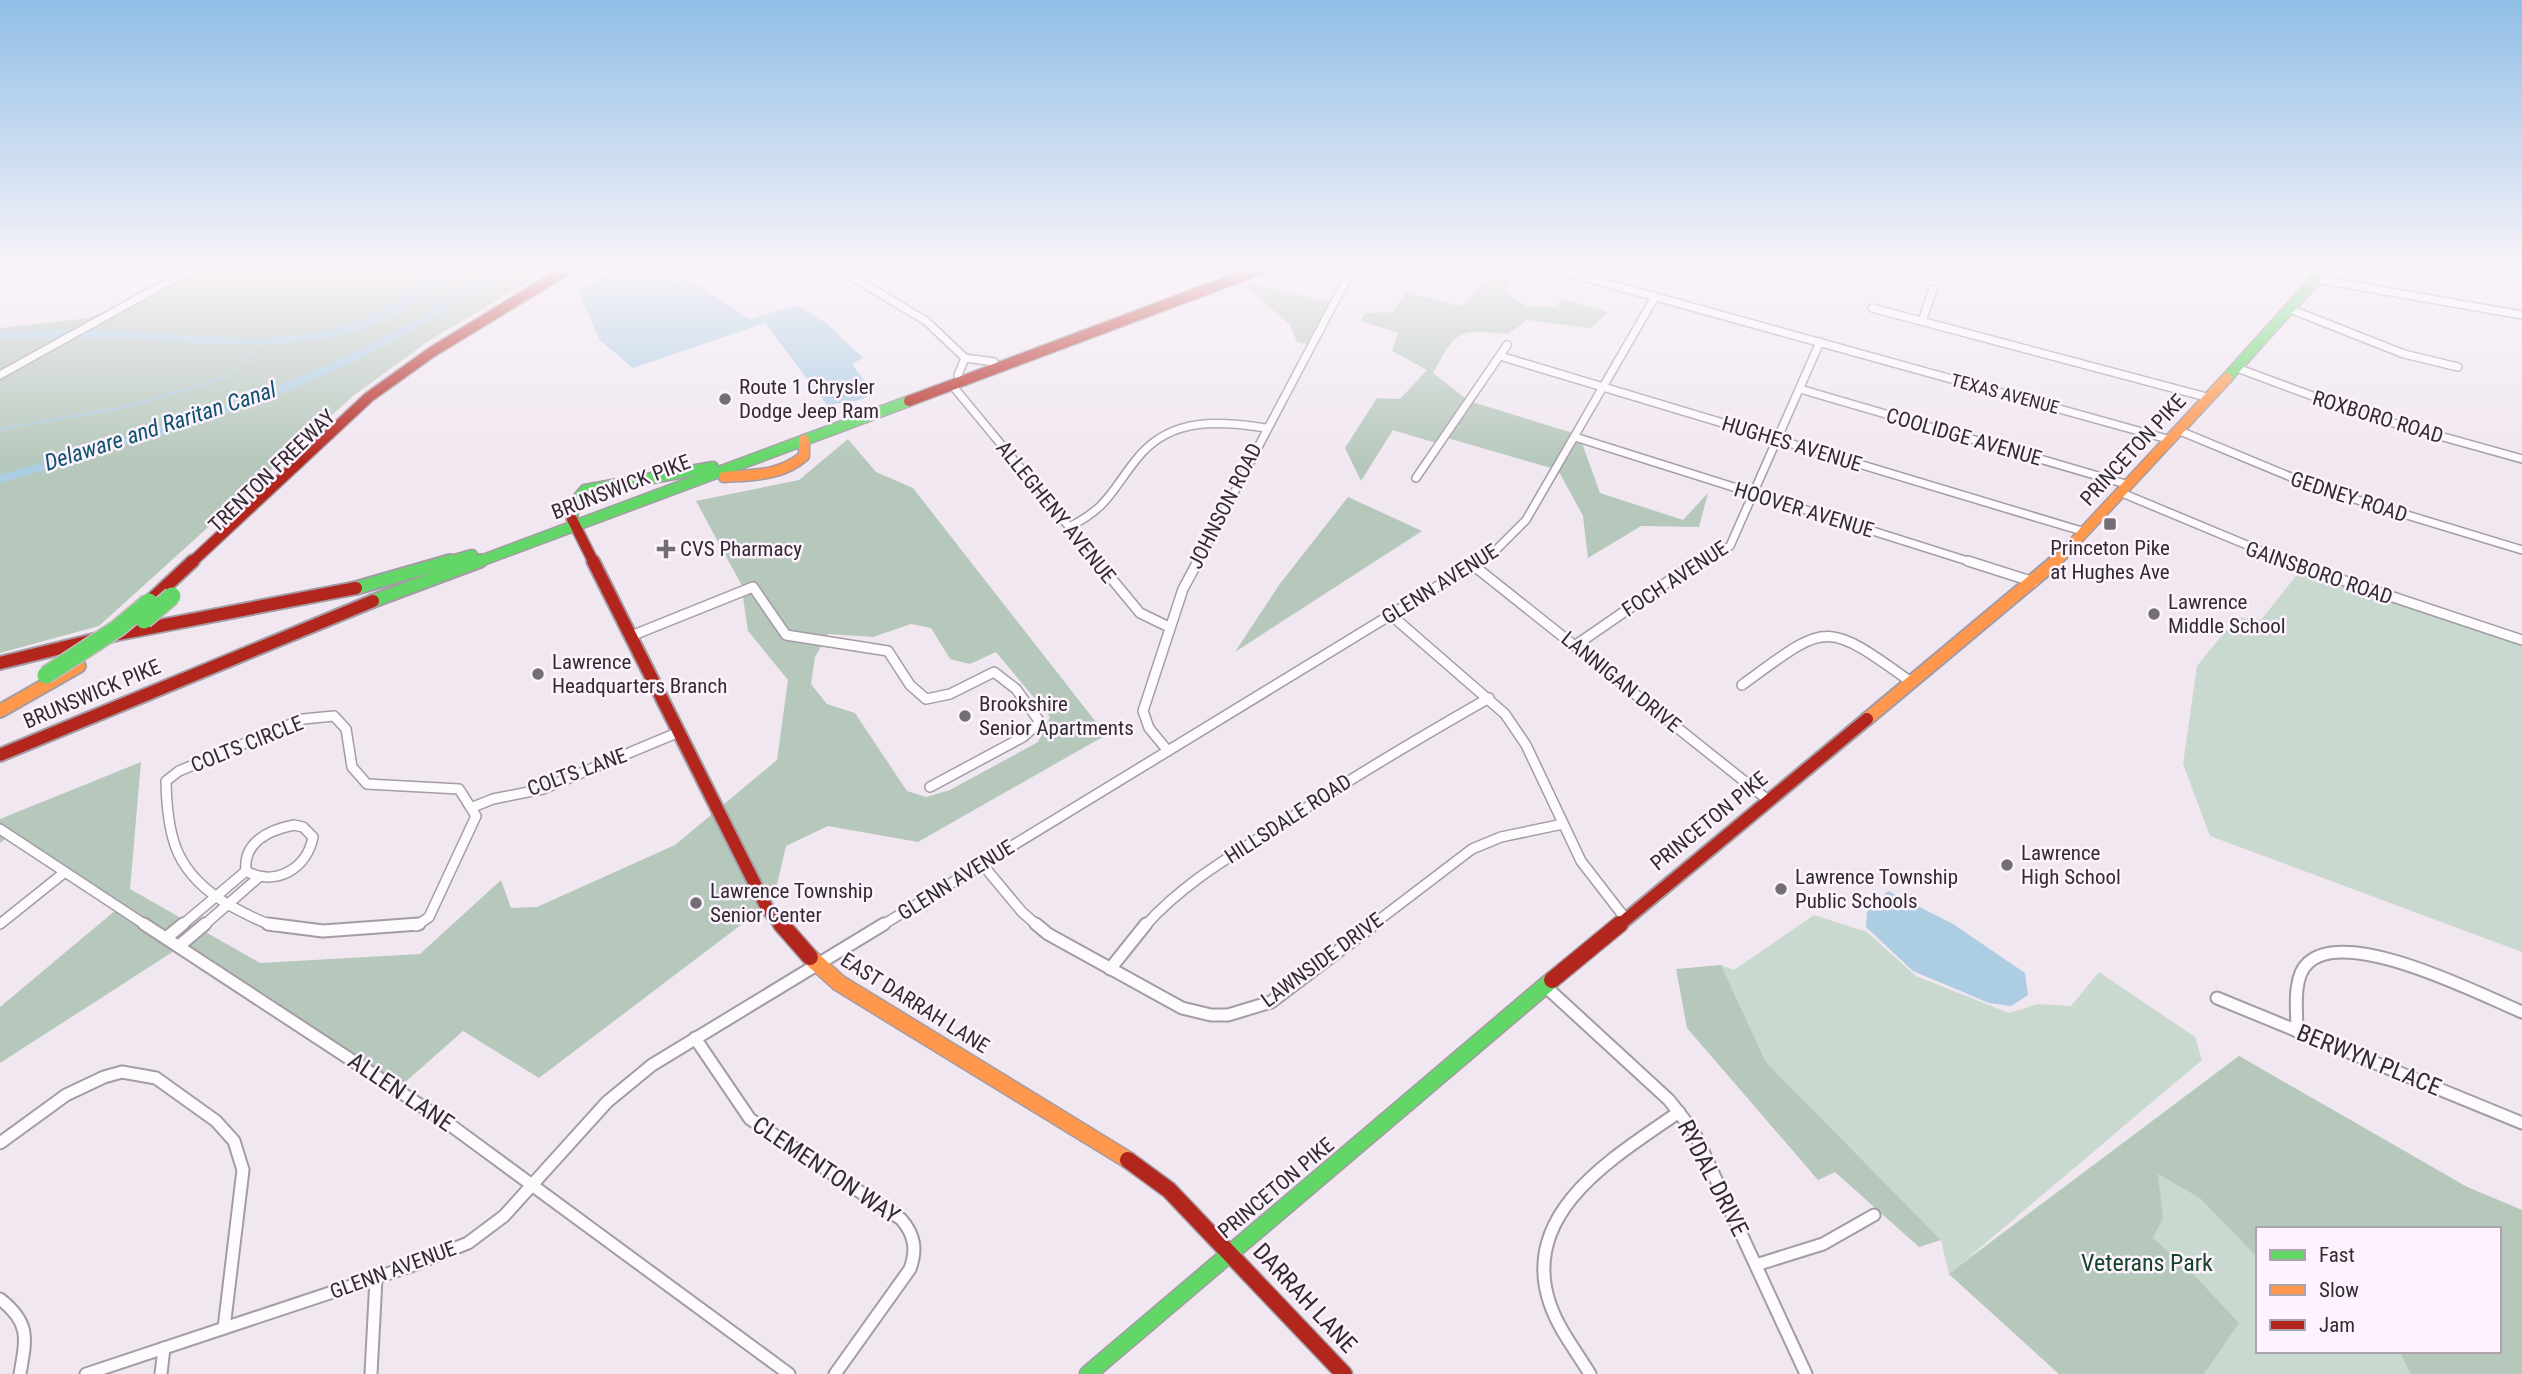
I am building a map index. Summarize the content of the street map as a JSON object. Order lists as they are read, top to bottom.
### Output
{
  "streets": {
    "main road": [
      "PRINCETON PIKE",
      "TRENTON FREEWAY",
      "BRUNSWICK PIKE",
      "EAST DARRAH LANE",
      "DARRAH LANE"
    ],
    "street": [
      "TEXAS AVENUE",
      "ROXBORO ROAD",
      "COOLIDGE AVENUE",
      "HUGHES AVENUE",
      "GEDNEY ROAD",
      "JOHNSON ROAD",
      "HOOVER AVENUE",
      "ALLEGHENY AVENUE",
      "GAINSBORO ROAD",
      "FOCH AVENUE",
      "GLENN AVENUE",
      "LANNIGAN DRIVE",
      "COLTS CIRCLE",
      "COLTS LANE",
      "HILLSDALE ROAD",
      "LAWNSIDE DRIVE",
      "BERWYN PLACE",
      "ALLEN LANE",
      "CLEMENTON WAY",
      "RYDAL DRIVE"
    ]
  },
  "crossings": [
    ["TEXAS AVENUE", "PRINCETON PIKE"],
    ["TEXAS AVENUE", "GEDNEY ROAD"],
    ["TEXAS AVENUE", "FOCH AVENUE"],
    ["ROXBORO ROAD", "PRINCETON PIKE"],
    ["COOLIDGE AVENUE", "PRINCETON PIKE"],
    ["COOLIDGE AVENUE", "GAINSBORO ROAD"],
    ["COOLIDGE AVENUE", "FOCH AVENUE"],
    ["HUGHES AVENUE", "PRINCETON PIKE"],
    ["HUGHES AVENUE", "FOCH AVENUE"],
    ["HUGHES AVENUE", "GLENN AVENUE"],
    ["PRINCETON PIKE", "GEDNEY ROAD"],
    ["PRINCETON PIKE", "HOOVER AVENUE"],
    ["PRINCETON PIKE", "GAINSBORO ROAD"],
    ["PRINCETON PIKE", "LANNIGAN DRIVE"],
    ["PRINCETON PIKE", "EAST DARRAH LANE"],
    ["PRINCETON PIKE", "RYDAL DRIVE"],
    ["PRINCETON PIKE", "DARRAH LANE"],
    ["BRUNSWICK PIKE", "ALLEGHENY AVENUE"],
    ["BRUNSWICK PIKE", "EAST DARRAH LANE"],
    ["JOHNSON ROAD", "ALLEGHENY AVENUE"],
    ["JOHNSON ROAD", "GLENN AVENUE"],
    ["HOOVER AVENUE", "FOCH AVENUE"],
    ["HOOVER AVENUE", "GLENN AVENUE"],
    ["FOCH AVENUE", "LANNIGAN DRIVE"],
    ["GLENN AVENUE", "LANNIGAN DRIVE"],
    ["GLENN AVENUE", "LAWNSIDE DRIVE"],
    ["GLENN AVENUE", "EAST DARRAH LANE"],
    ["GLENN AVENUE", "ALLEN LANE"],
    ["GLENN AVENUE", "CLEMENTON WAY"],
    ["COLTS CIRCLE", "COLTS LANE"],
    ["COLTS LANE", "EAST DARRAH LANE"],
    ["HILLSDALE ROAD", "LAWNSIDE DRIVE"],
    ["EAST DARRAH LANE", "DARRAH LANE"]
  ],
  "water": ["Delaware and Raritan Canal"],
  "parks": ["Veterans Park"],
  "places": {
    "other": [
      "Route 1 Chrysler Dodge Jeep Ram",
      "Lawrence Middle School",
      "Lawrence Headquarters Branch",
      "Brookshire Senior Apartments",
      "Lawrence High School",
      "Lawrence Township Public Schools",
      "Lawrence Township Senior Center"
    ],
    "transit": ["Princeton Pike at Hughes Ave"],
    "health": ["CVS Pharmacy"]
  },
  "legend": ["Fast", "Slow", "Jam"]
}
